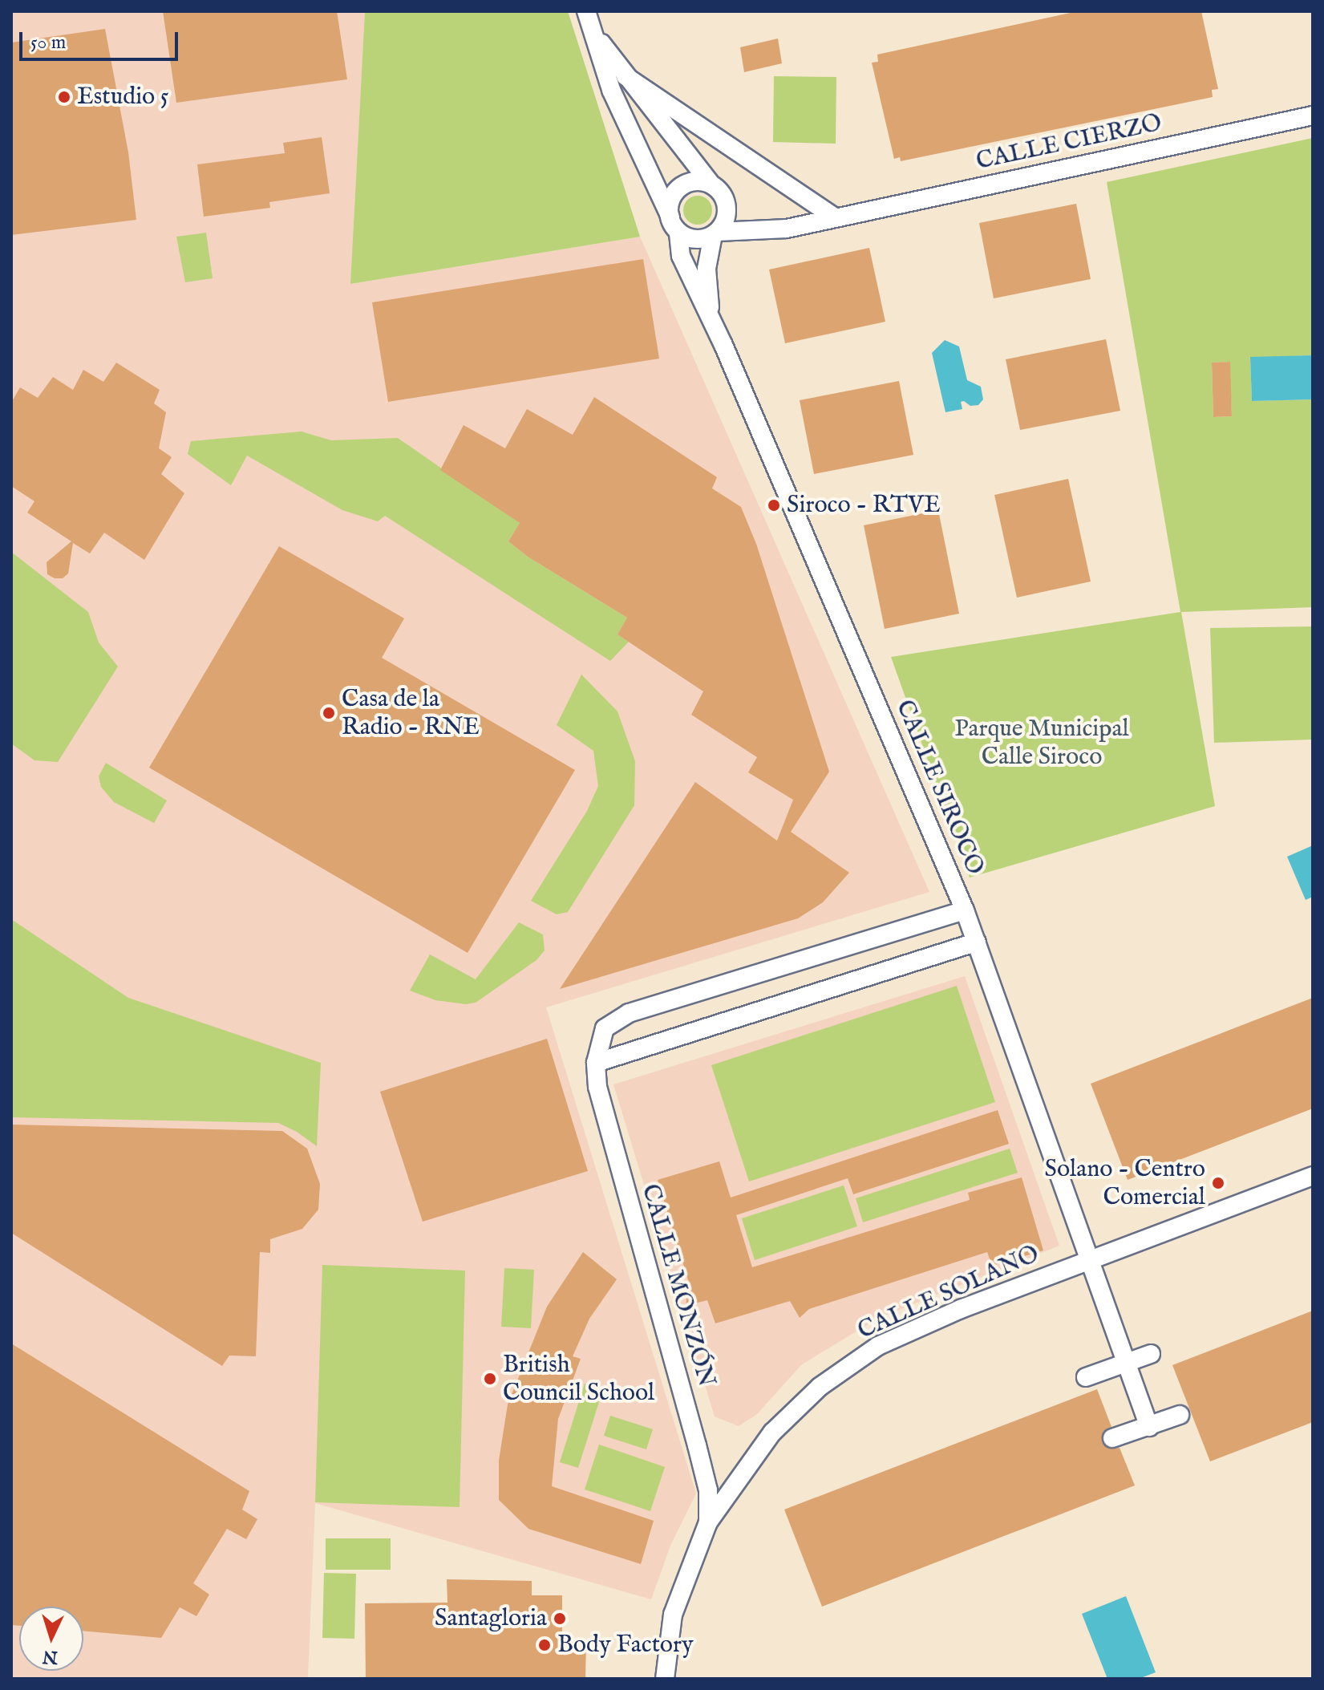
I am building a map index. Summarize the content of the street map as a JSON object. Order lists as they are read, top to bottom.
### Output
{
  "streets": {
    "street": [
      "CALLE CIERZO",
      "CALLE SIROCO",
      "CALLE MONZÓN",
      "CALLE SOLANO"
    ]
  },
  "crossings": [
    ["CALLE CIERZO", "CALLE SIROCO"],
    ["CALLE SIROCO", "CALLE MONZÓN"],
    ["CALLE SIROCO", "CALLE SOLANO"],
    ["CALLE MONZÓN", "CALLE SOLANO"]
  ],
  "parks": ["Parque Municipal Calle Siroco"],
  "places": [
    "Estudio 5",
    "Siroco - RTVE",
    "Casa de la Radio - RNE",
    "Solano - Centro Comercial",
    "British Council School",
    "Santagloria",
    "Body Factory"
  ],
  "scale_bar": "50 m",
  "north": "bottom"
}
